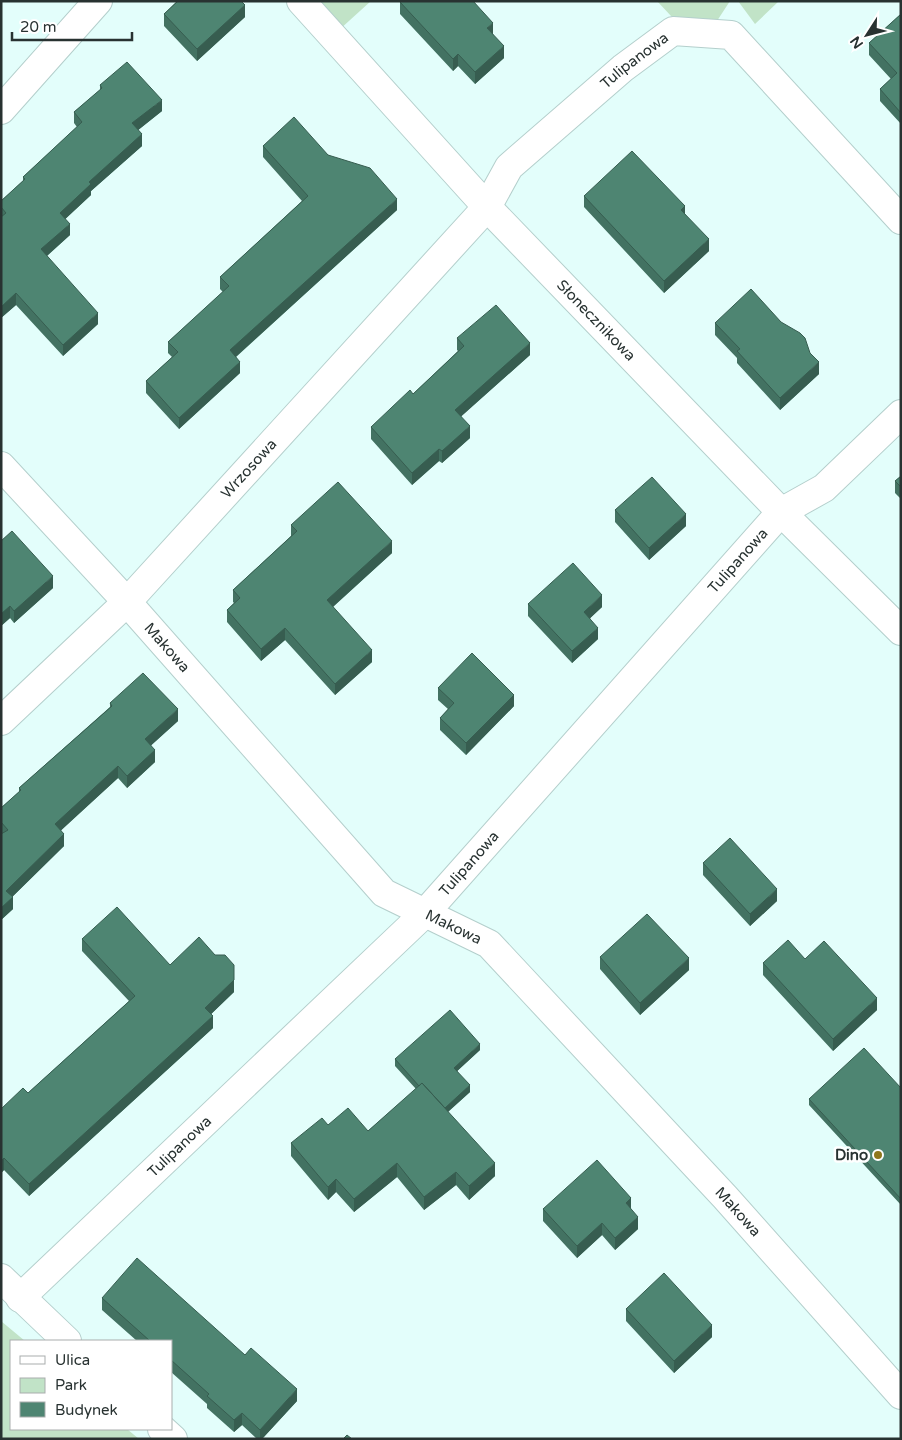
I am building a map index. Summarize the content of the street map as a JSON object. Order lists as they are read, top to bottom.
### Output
{
  "streets": {
    "street": [
      "Tulipanowa",
      "Słonecznikowa",
      "Wrzosowa",
      "Makowa"
    ]
  },
  "crossings": [
    ["Tulipanowa", "Słonecznikowa"],
    ["Tulipanowa", "Wrzosowa"],
    ["Tulipanowa", "Makowa"],
    ["Słonecznikowa", "Wrzosowa"],
    ["Wrzosowa", "Makowa"]
  ],
  "places": ["Dino"],
  "legend": ["Ulica", "Park", "Budynek"],
  "scale_bar": "20 m",
  "north": "bottom left"
}
